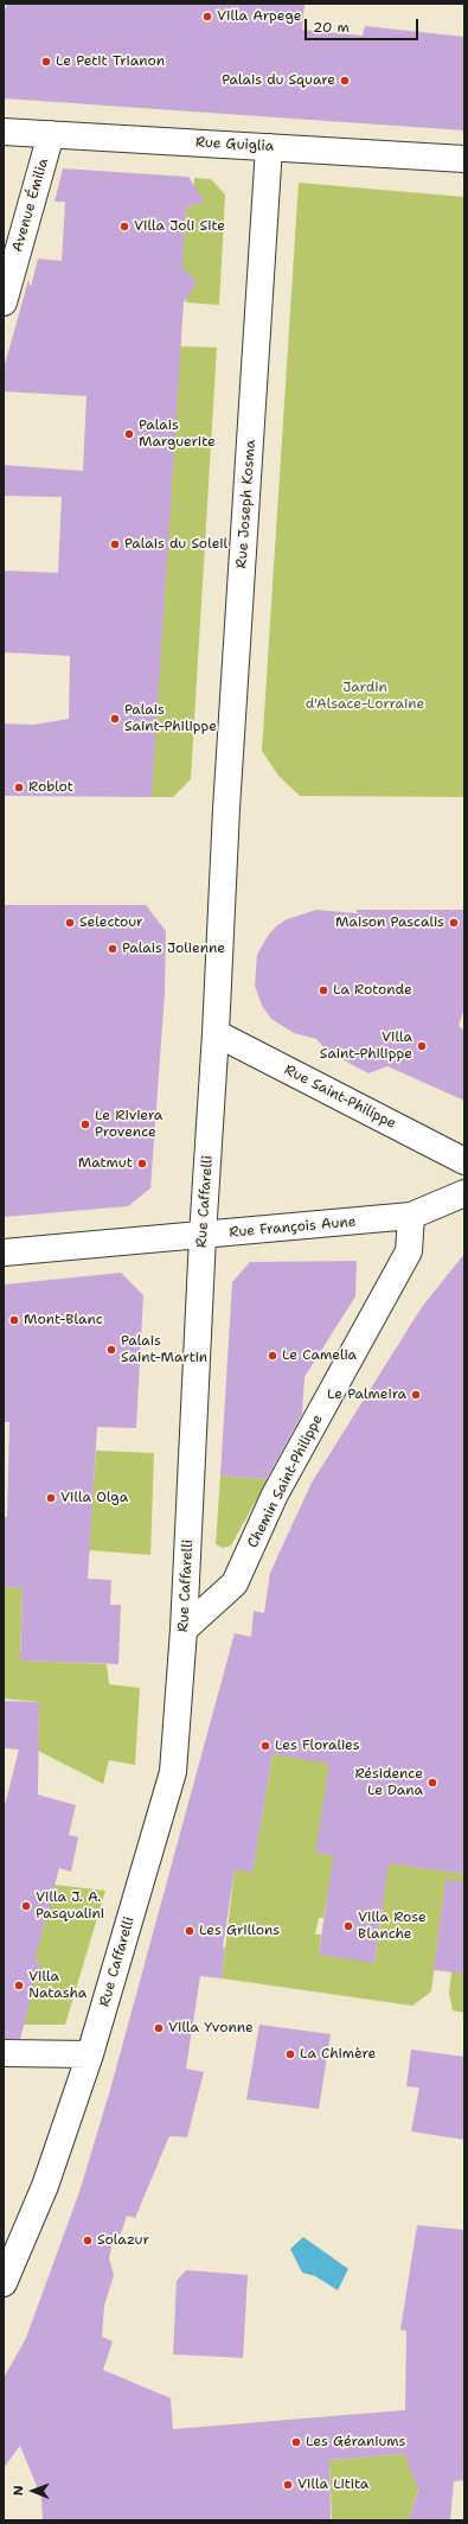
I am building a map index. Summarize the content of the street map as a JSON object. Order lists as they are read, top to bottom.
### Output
{
  "streets": {
    "street": [
      "Rue Guiglia",
      "Avenue Émilia",
      "Rue Joseph Kosma",
      "Rue Saint-Philippe",
      "Rue Caffarelli",
      "Rue François Aune",
      "Chemin Saint-Philippe"
    ]
  },
  "crossings": [
    ["Rue Guiglia", "Avenue Émilia"],
    ["Rue Guiglia", "Rue Joseph Kosma"],
    ["Rue Joseph Kosma", "Rue Caffarelli"],
    ["Rue Saint-Philippe", "Rue Caffarelli"],
    ["Rue Caffarelli", "Rue François Aune"],
    ["Rue Caffarelli", "Chemin Saint-Philippe"],
    ["Rue François Aune", "Chemin Saint-Philippe"]
  ],
  "parks": ["Jardin d'Alsace-Lorraine"],
  "places": [
    "Villa Arpege",
    "Le Petit Trianon",
    "Palais du Square",
    "Villa Joli Site",
    "Palais Marguerite",
    "Palais du Soleil",
    "Palais Saint-Philippe",
    "Roblot",
    "Selectour",
    "Maison Pascalis",
    "Palais Jolienne",
    "La Rotonde",
    "Villa Saint-Philippe",
    "Le Riviera Provence",
    "Matmut",
    "Mont-Blanc",
    "Palais Saint-Martin",
    "Le Camelia",
    "Le Palmeira",
    "Villa Olga",
    "Les Floralies",
    "Résidence Le Dana",
    "Villa J. A. Pasqualini",
    "Villa Rose Blanche",
    "Les Grillons",
    "Villa Natasha",
    "Villa Yvonne",
    "La Chimère",
    "Solazur",
    "Les Géraniums",
    "Villa Litita"
  ],
  "scale_bar": "20 m",
  "north": "left"
}
